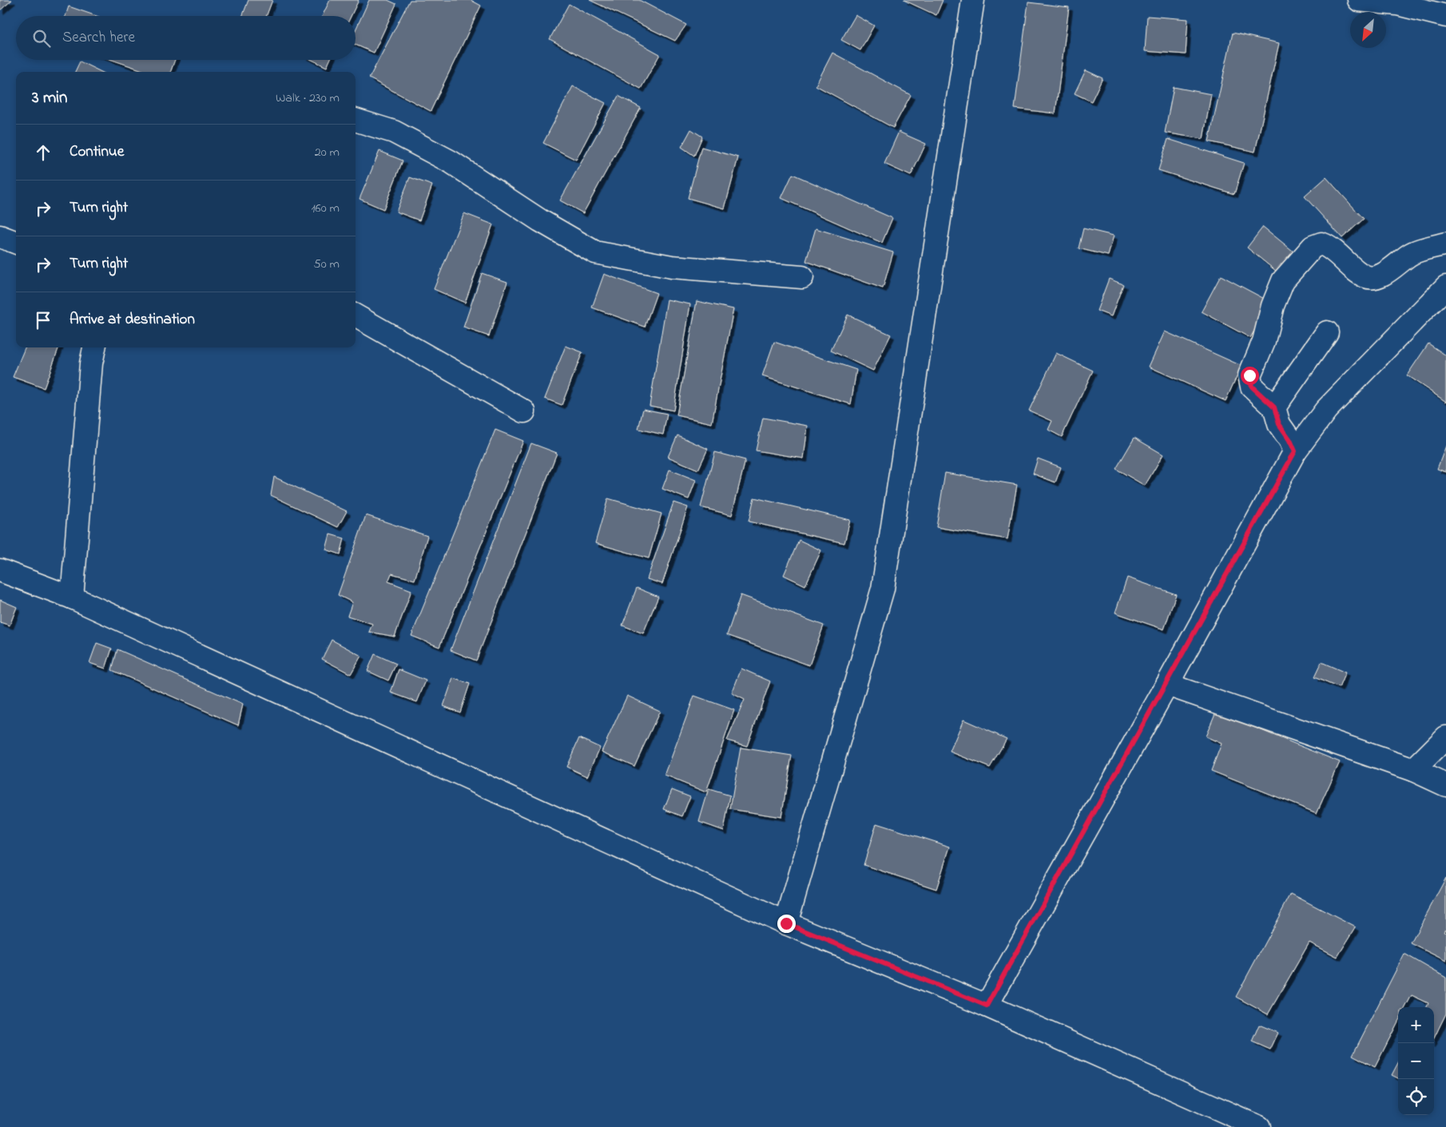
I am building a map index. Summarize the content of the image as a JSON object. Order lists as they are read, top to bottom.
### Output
{
  "north": "bottom left",
  "page": {
    "search": "Search here",
    "heading": ["3 min", "Walk · 230 m"],
    "list": [
      ["Continue", "20 m"],
      ["Turn right", "160 m"],
      ["Turn right", "50 m"],
      "Arrive at destination"
    ],
    "map_buttons": ["+", "−"]
  }
}
